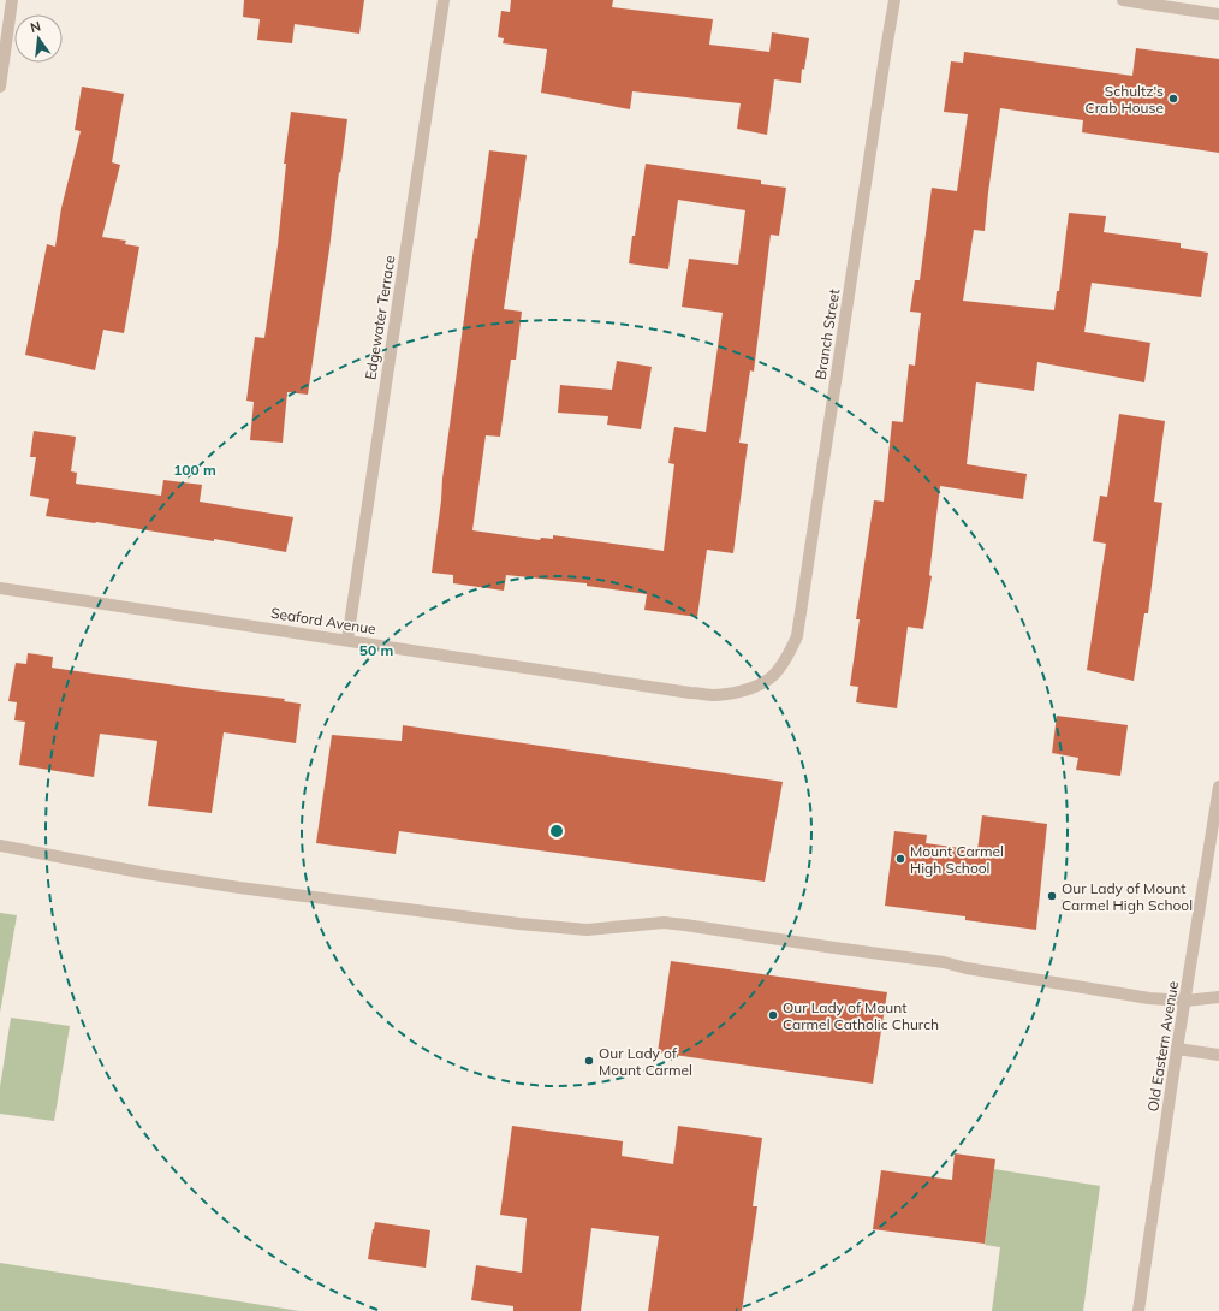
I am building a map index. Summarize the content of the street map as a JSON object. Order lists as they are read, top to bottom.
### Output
{
  "streets": {
    "street": [
      "Edgewater Terrace",
      "Branch Street",
      "Seaford Avenue",
      "Old Eastern Avenue"
    ]
  },
  "crossings": [
    ["Edgewater Terrace", "Seaford Avenue"],
    ["Branch Street", "Seaford Avenue"]
  ],
  "places": [
    "Schultz's Crab House",
    "Mount Carmel High School",
    "Our Lady of Mount Carmel High School",
    "Our Lady of Mount Carmel Catholic Church",
    "Our Lady of Mount Carmel"
  ],
  "north": "top",
  "rings": ["100 m", "50 m"]
}
